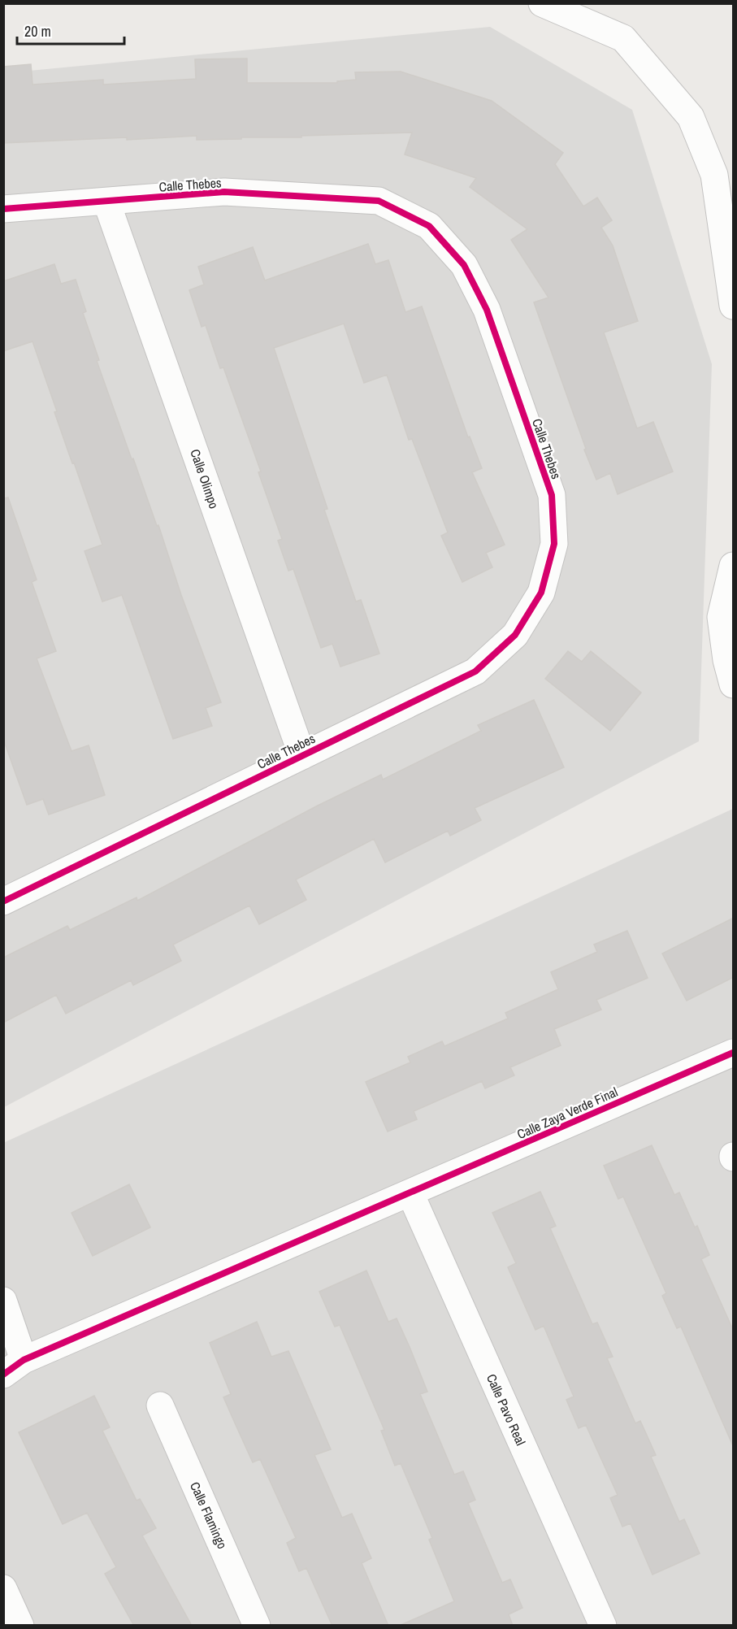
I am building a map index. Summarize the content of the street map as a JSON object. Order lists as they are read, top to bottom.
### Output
{
  "streets": {
    "street": [
      "Calle Thebes",
      "Calle Olimpo",
      "Calle Zaya Verde Final",
      "Calle Pavo Real",
      "Calle Flamingo"
    ]
  },
  "crossings": [
    ["Calle Thebes", "Calle Olimpo"],
    ["Calle Zaya Verde Final", "Calle Pavo Real"]
  ],
  "scale_bar": "20 m"
}
